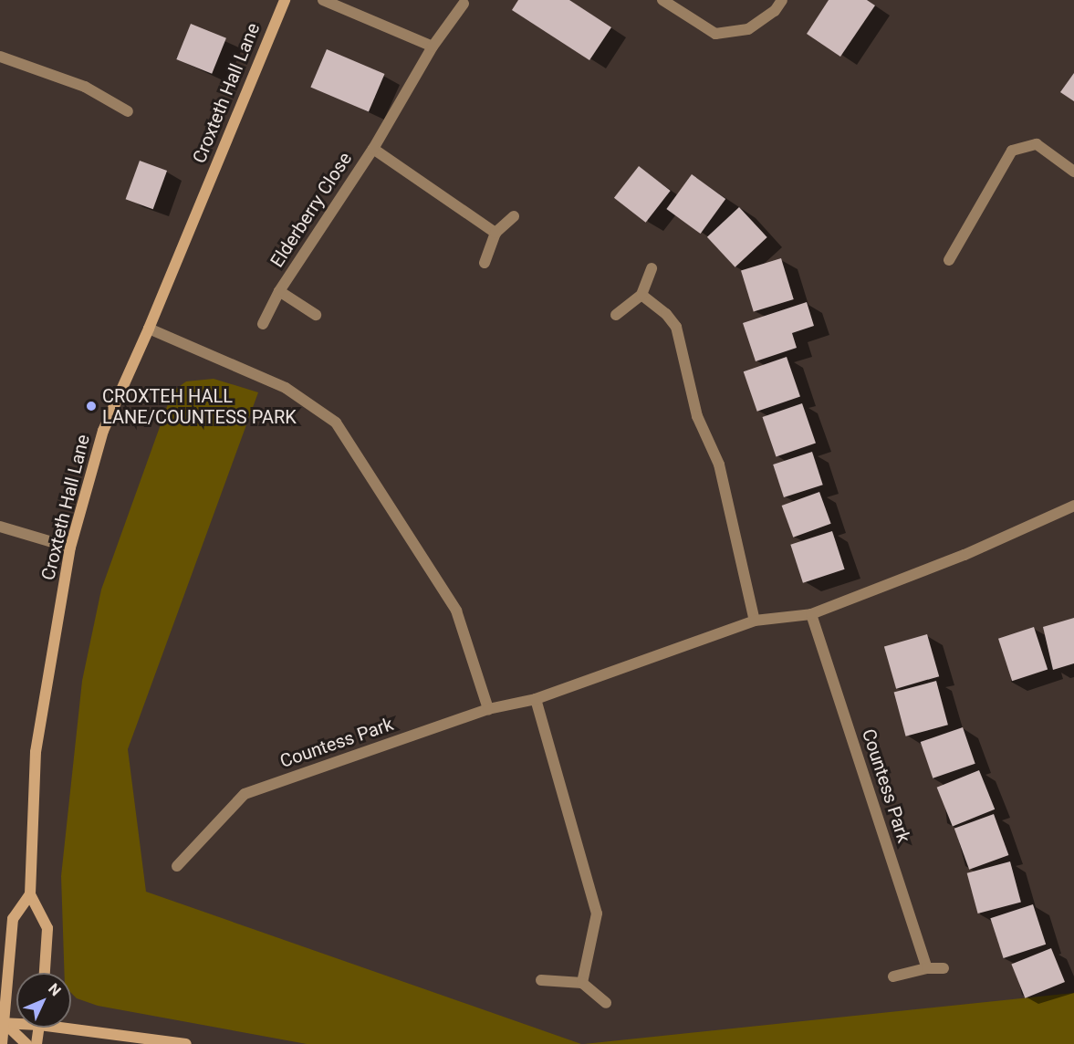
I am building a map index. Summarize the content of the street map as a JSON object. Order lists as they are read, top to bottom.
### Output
{
  "streets": {
    "street": ["Croxteth Hall Lane", "Elderberry Close", "Countess Park"]
  },
  "places": ["CROXTEH HALL LANE/COUNTESS PARK"],
  "north": "top right"
}
